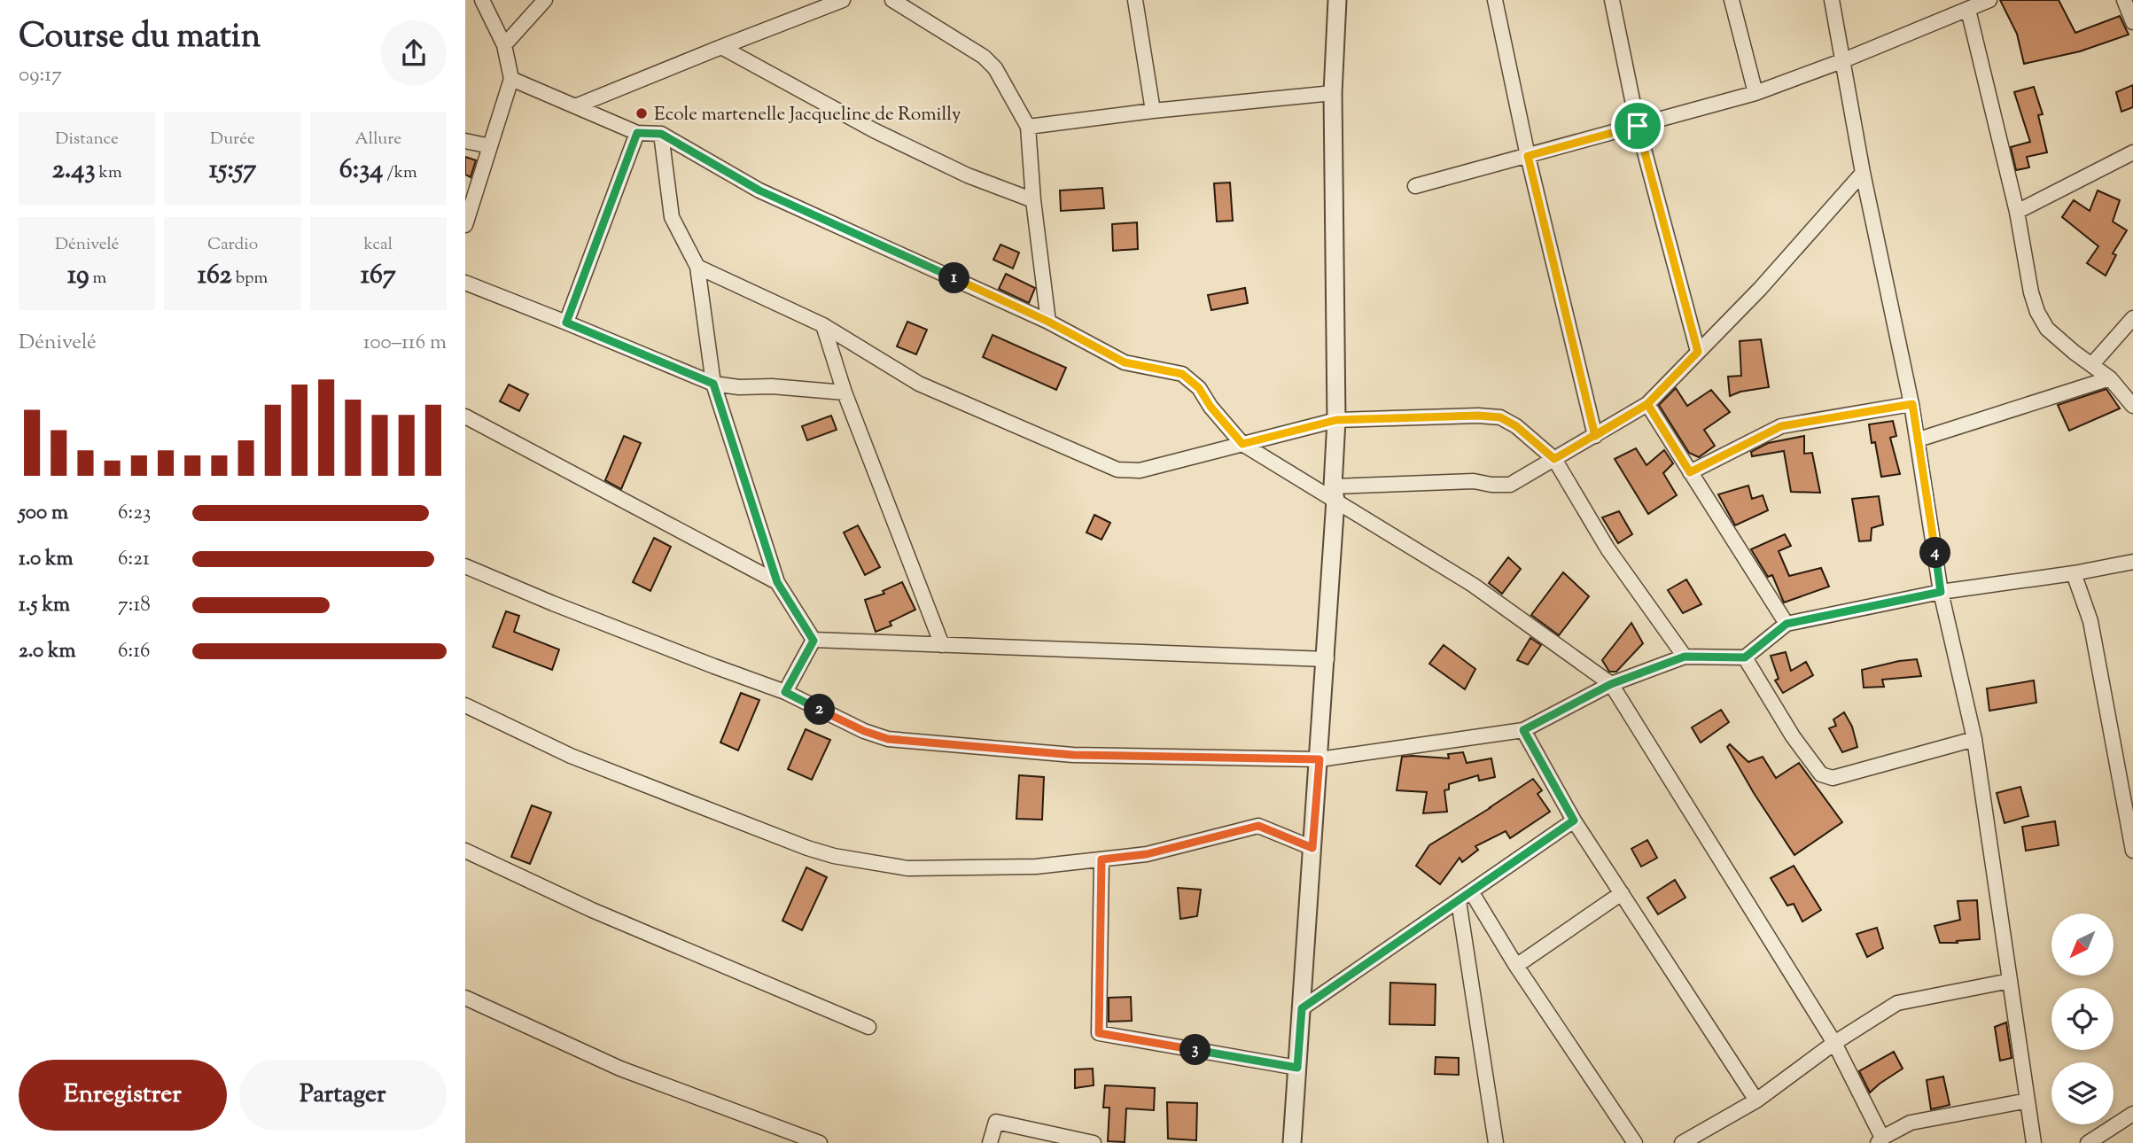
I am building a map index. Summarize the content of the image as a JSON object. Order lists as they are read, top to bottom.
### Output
{
  "places": ["Ecole martenelle Jacqueline de Romilly"],
  "north": "bottom left",
  "page": {
    "heading": ["Course du matin", "09:17"],
    "stats": [
      ["Distance", "2.43 km"],
      ["Durée", "15:57"],
      ["Allure", "6:34 /km"],
      ["Dénivelé", "19 m"],
      ["Cardio", "162 bpm"],
      ["kcal", "167"]
    ],
    "pins": [
      "1",
      "4",
      "2",
      "3"
    ],
    "chart": ["Dénivelé", "100–116 m"],
    "list": [
      {
        "name": "500 m",
        "note": "6:23"
      },
      {
        "name": "1.0 km",
        "note": "6:21"
      },
      {
        "name": "1.5 km",
        "note": "7:18"
      },
      {
        "name": "2.0 km",
        "note": "6:16"
      }
    ],
    "buttons": ["Enregistrer", "Partager"]
  }
}
